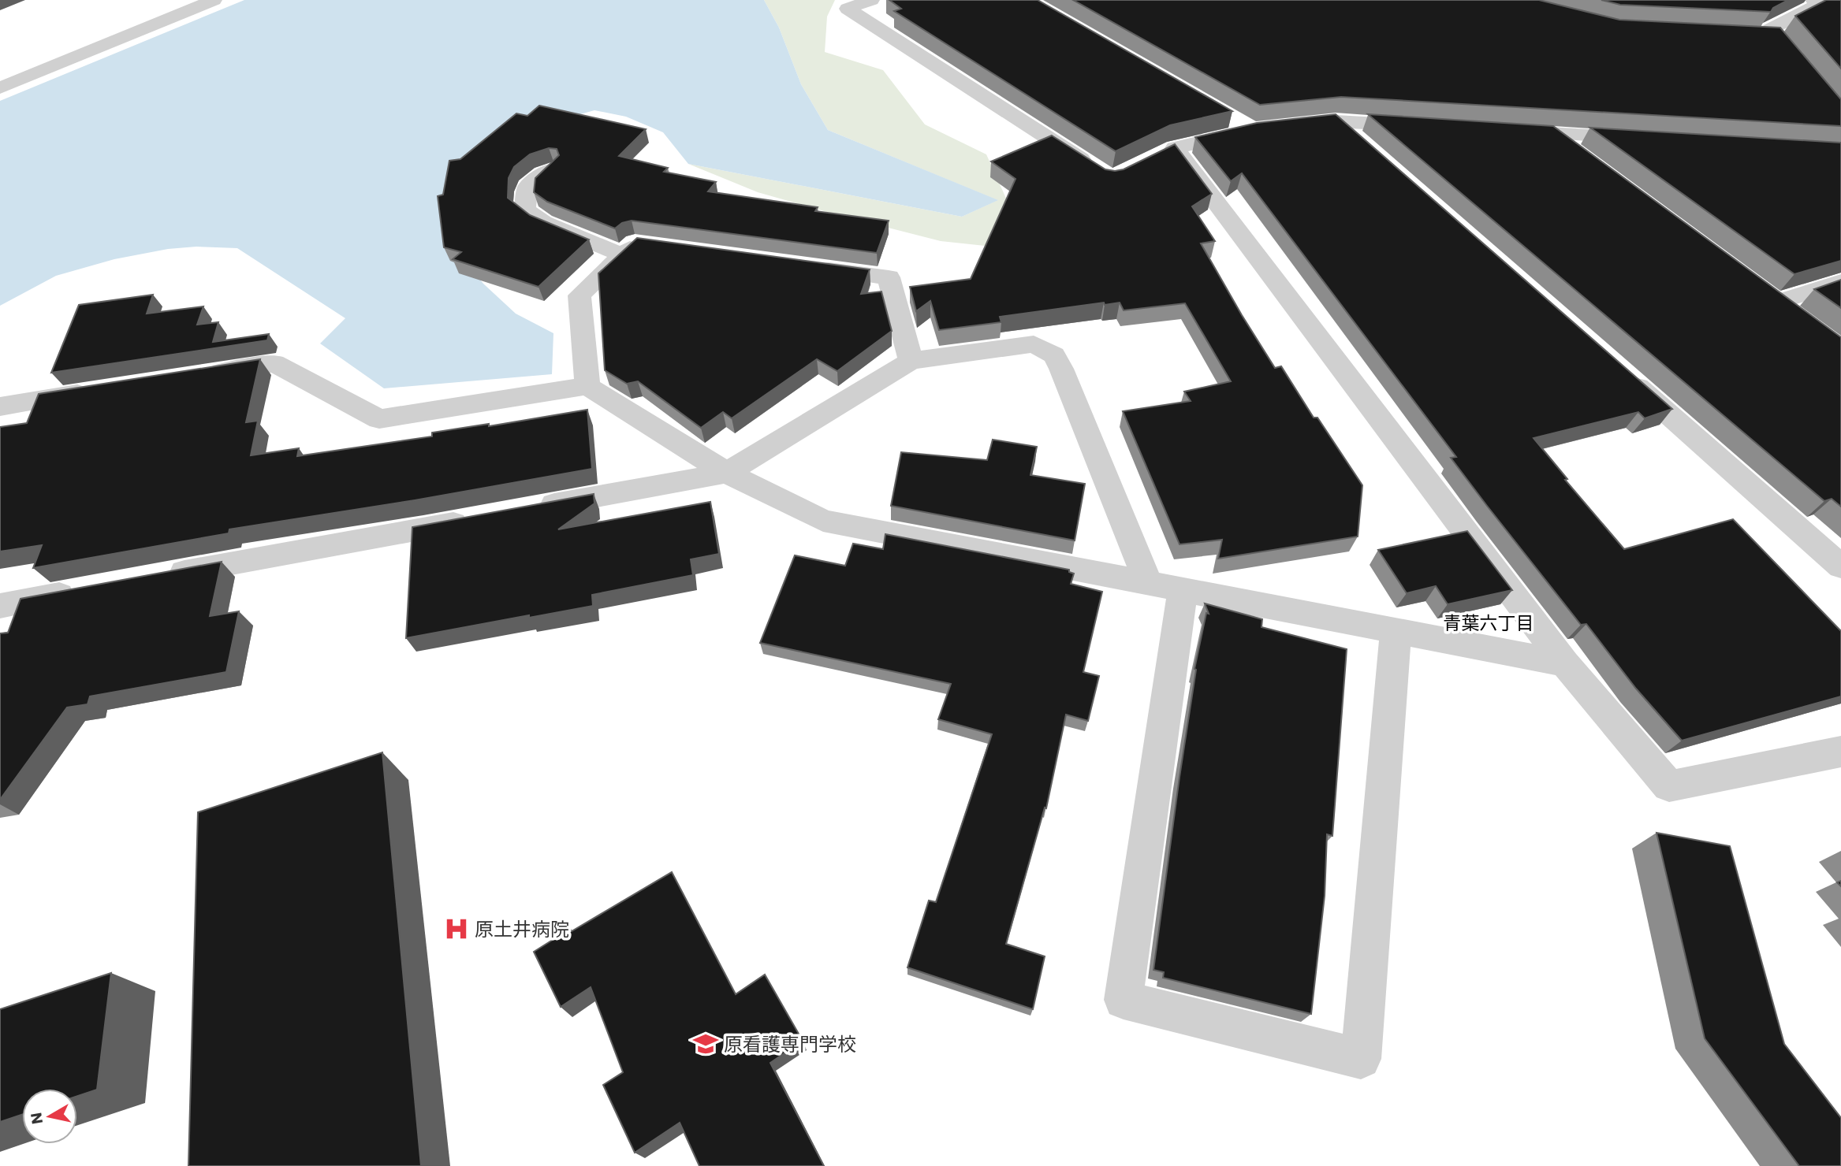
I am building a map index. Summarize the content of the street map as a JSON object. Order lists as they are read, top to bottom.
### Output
{
  "districts": ["青葉六丁目"],
  "places": {
    "hospital": ["原土井病院"],
    "school or university": ["原看護専門学校"]
  },
  "north": "left"
}
